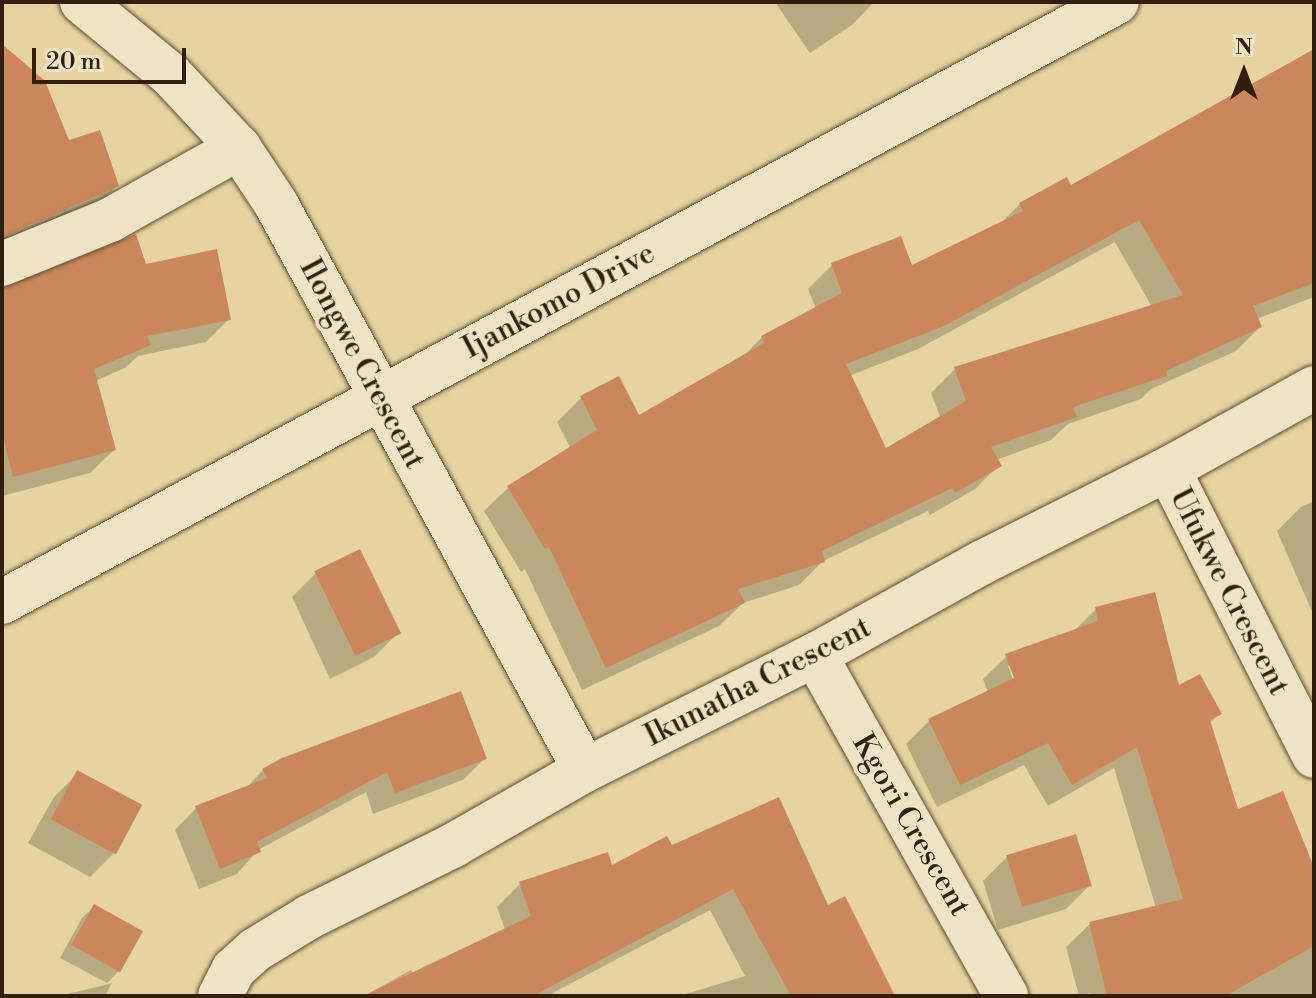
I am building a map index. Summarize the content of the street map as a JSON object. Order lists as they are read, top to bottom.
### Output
{
  "streets": {
    "street": [
      "Ijankomo Drive",
      "Ilongwe Crescent",
      "Ufukwe Crescent",
      "Ikunatha Crescent",
      "Kgori Crescent"
    ]
  },
  "crossings": [
    ["Ijankomo Drive", "Ilongwe Crescent"],
    ["Ilongwe Crescent", "Ikunatha Crescent"],
    ["Ufukwe Crescent", "Ikunatha Crescent"],
    ["Ikunatha Crescent", "Kgori Crescent"]
  ],
  "scale_bar": "20 m",
  "north": "top"
}
